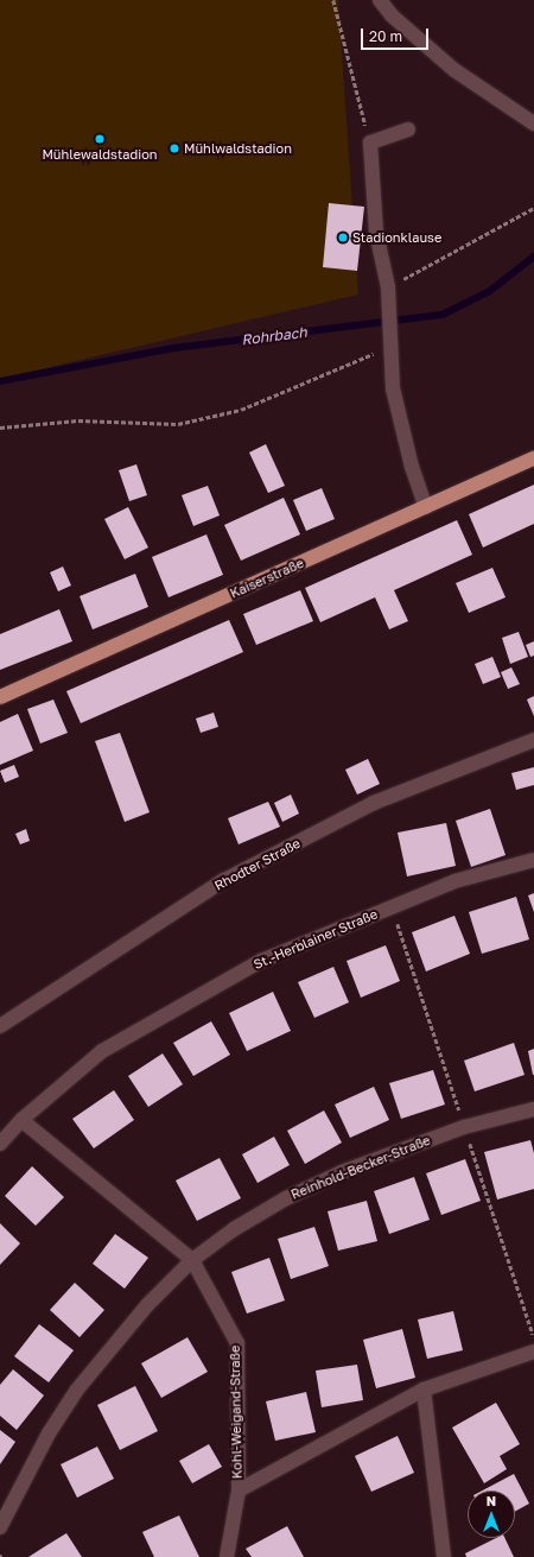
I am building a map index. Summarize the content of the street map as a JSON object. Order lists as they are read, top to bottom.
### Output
{
  "streets": {
    "main road": ["Kaiserstraße"],
    "street": [
      "Rhodter Straße",
      "St.-Herblainer Straße",
      "Reinhold-Becker-Straße",
      "Kohl-Weigand-Straße"
    ]
  },
  "crossings": [
    ["Reinhold-Becker-Straße", "Kohl-Weigand-Straße"]
  ],
  "water": ["Rohrbach"],
  "places": ["Mühlewaldstadion", "Mühlwaldstadion", "Stadionklause"],
  "scale_bar": "20 m",
  "north": "top"
}
